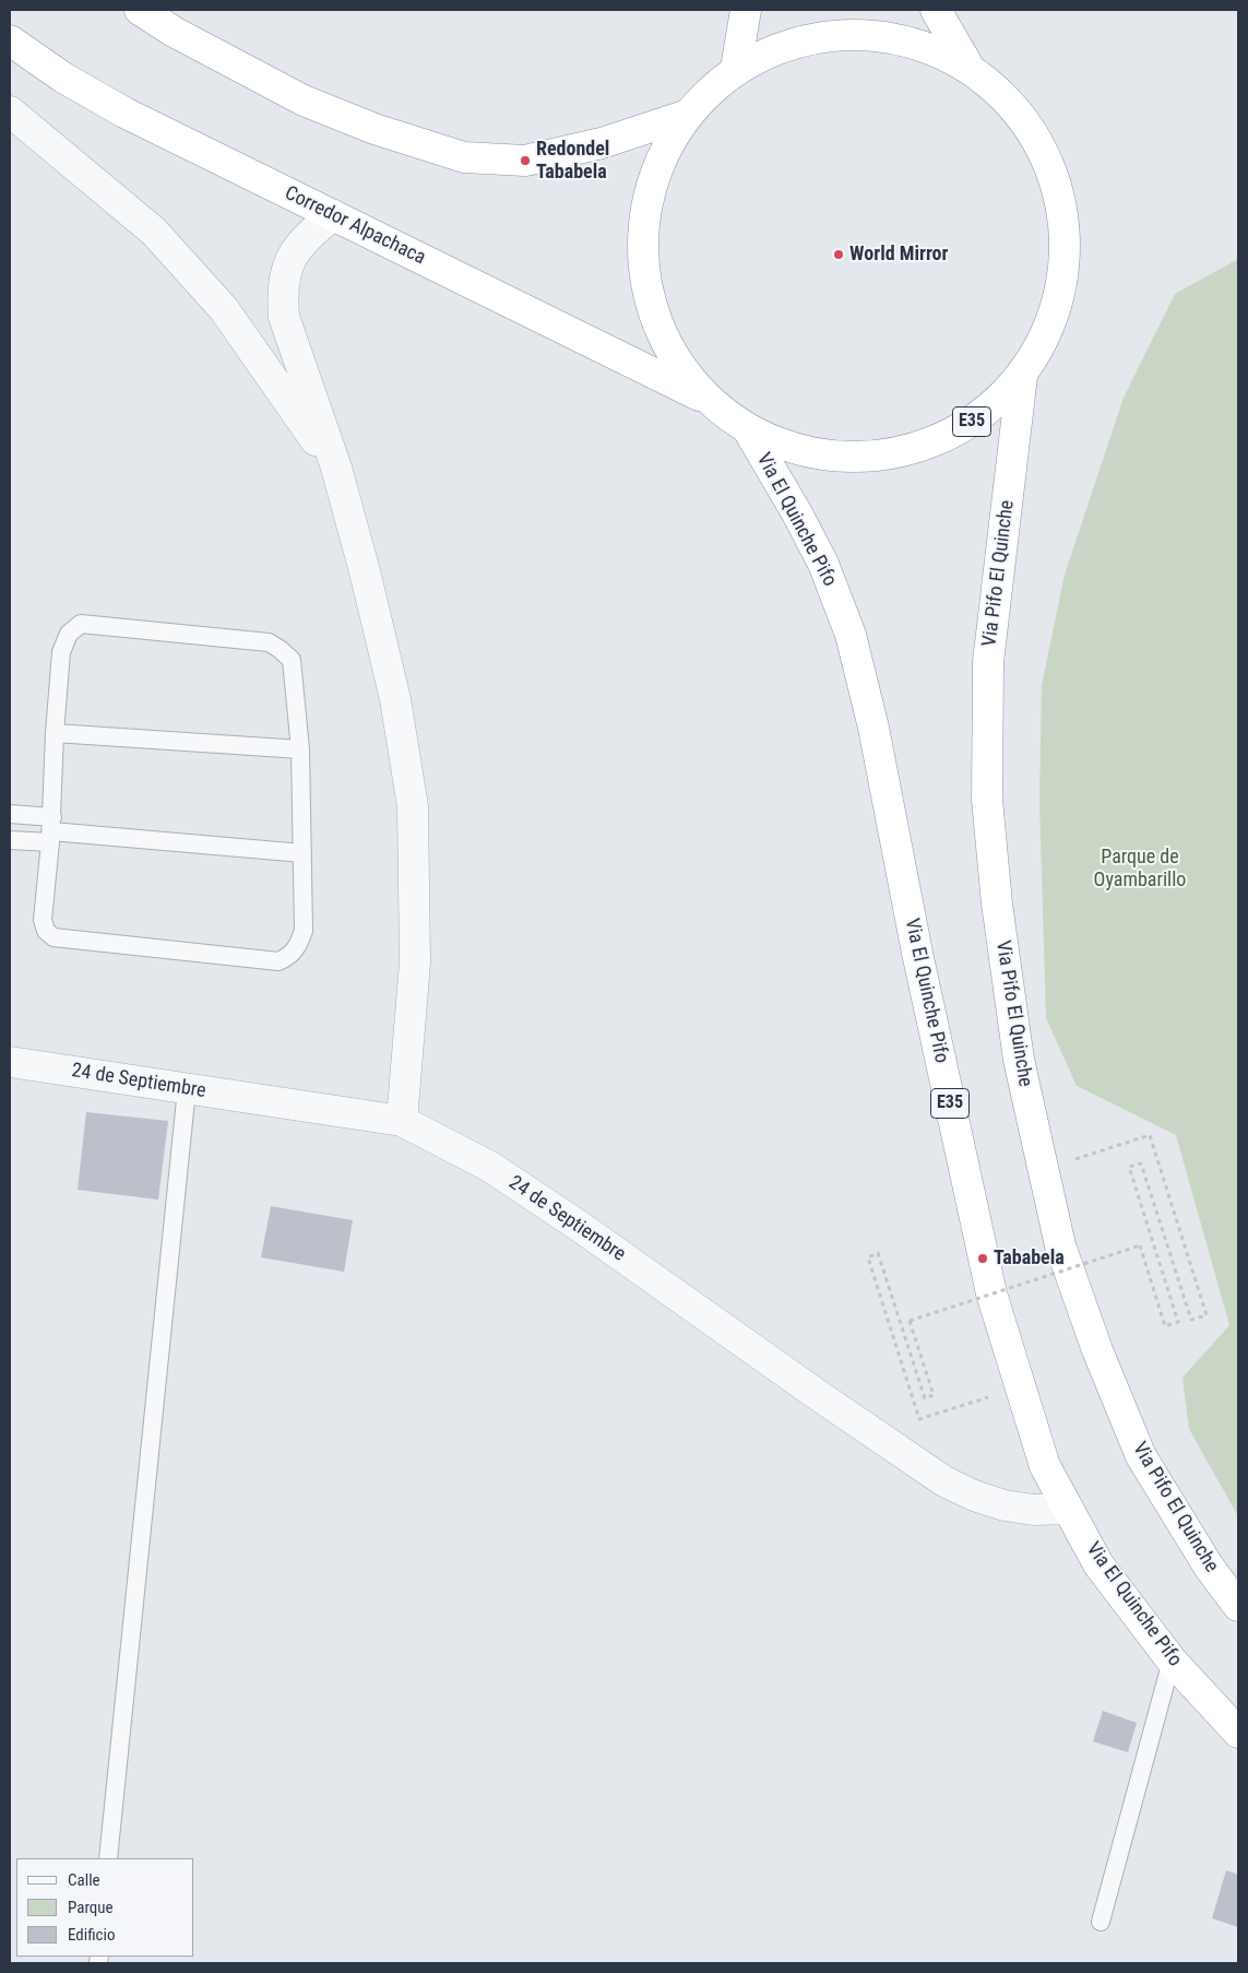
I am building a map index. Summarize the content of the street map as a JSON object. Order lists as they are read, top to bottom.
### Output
{
  "streets": {
    "highway": [
      "Corredor Alpachaca",
      "E35",
      "Via El Quinche Pifo",
      "Via Pifo El Quinche"
    ],
    "street": ["24 de Septiembre"]
  },
  "crossings": [
    ["Corredor Alpachaca", "E35"],
    ["E35", "Via El Quinche Pifo"],
    ["E35", "Via Pifo El Quinche"],
    ["Via El Quinche Pifo", "24 de Septiembre"]
  ],
  "parks": ["Parque de Oyambarillo"],
  "places": ["Redondel Tababela", "World Mirror", "Tababela"],
  "legend": ["Calle", "Parque", "Edificio"]
}
